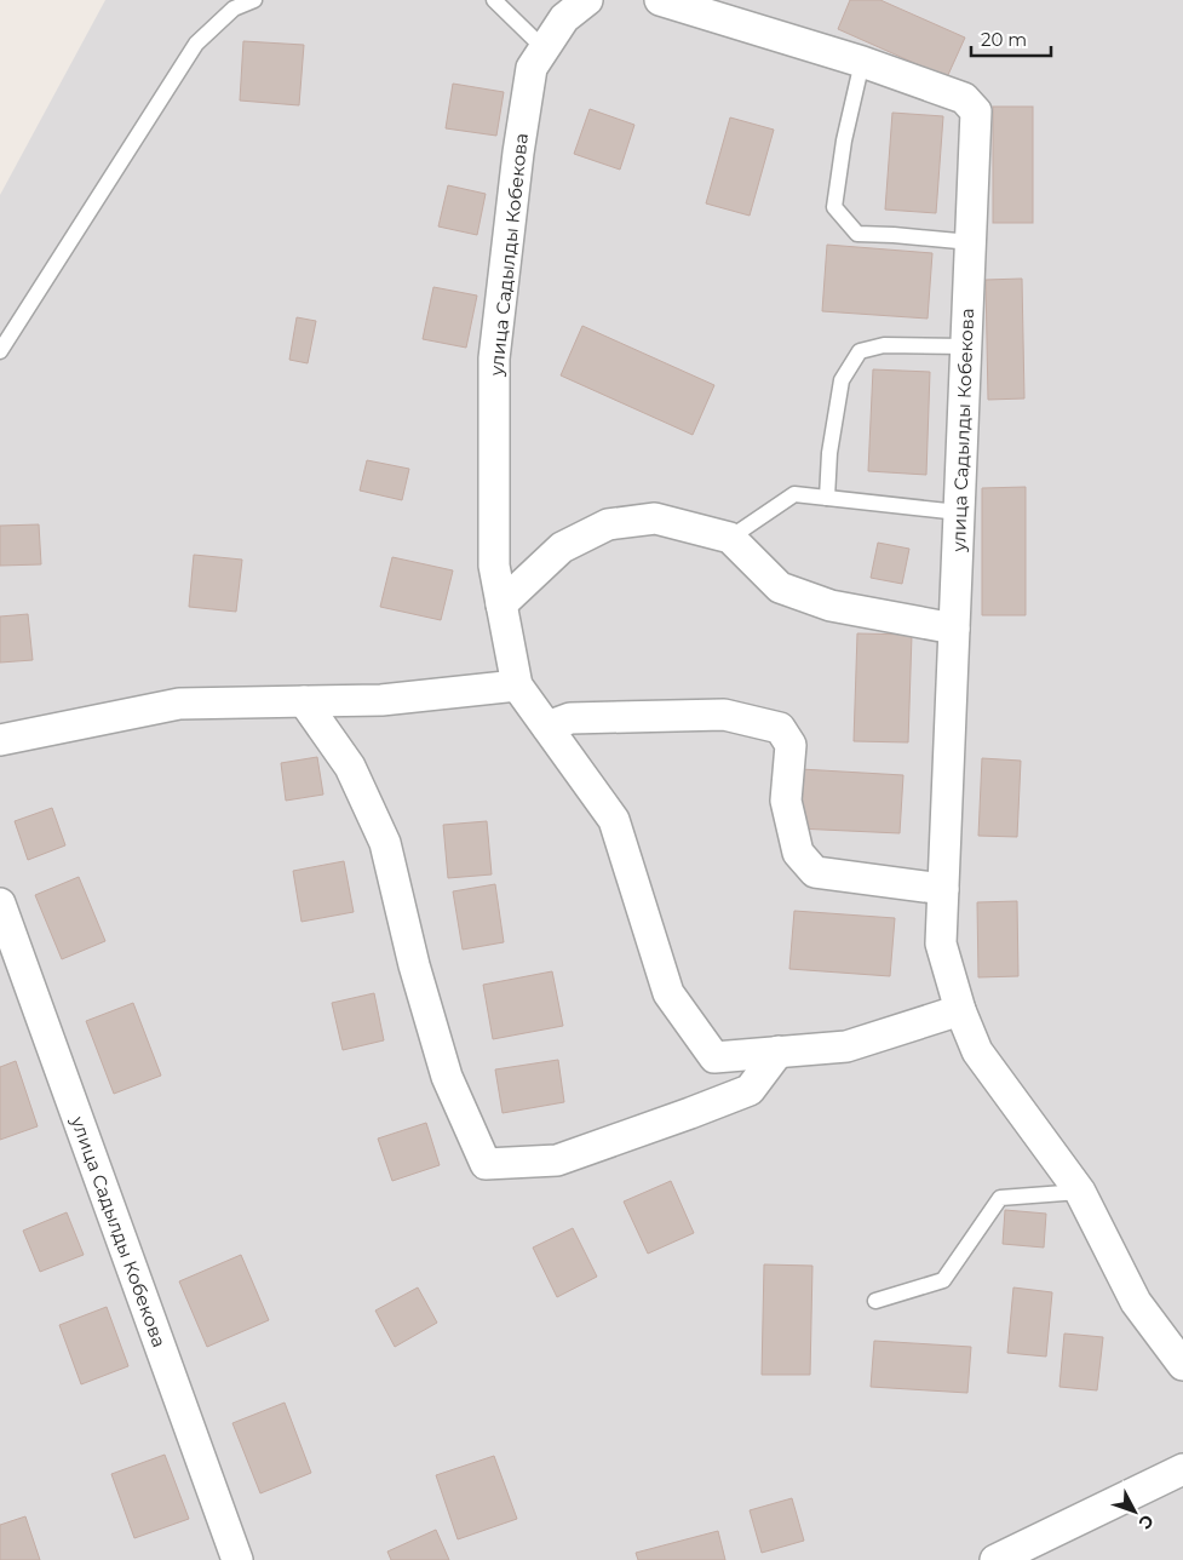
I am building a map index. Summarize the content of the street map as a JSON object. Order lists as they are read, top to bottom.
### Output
{
  "streets": {
    "street": ["улица Садылды Кобекова"]
  },
  "scale_bar": "20 m",
  "north": "bottom right"
}
